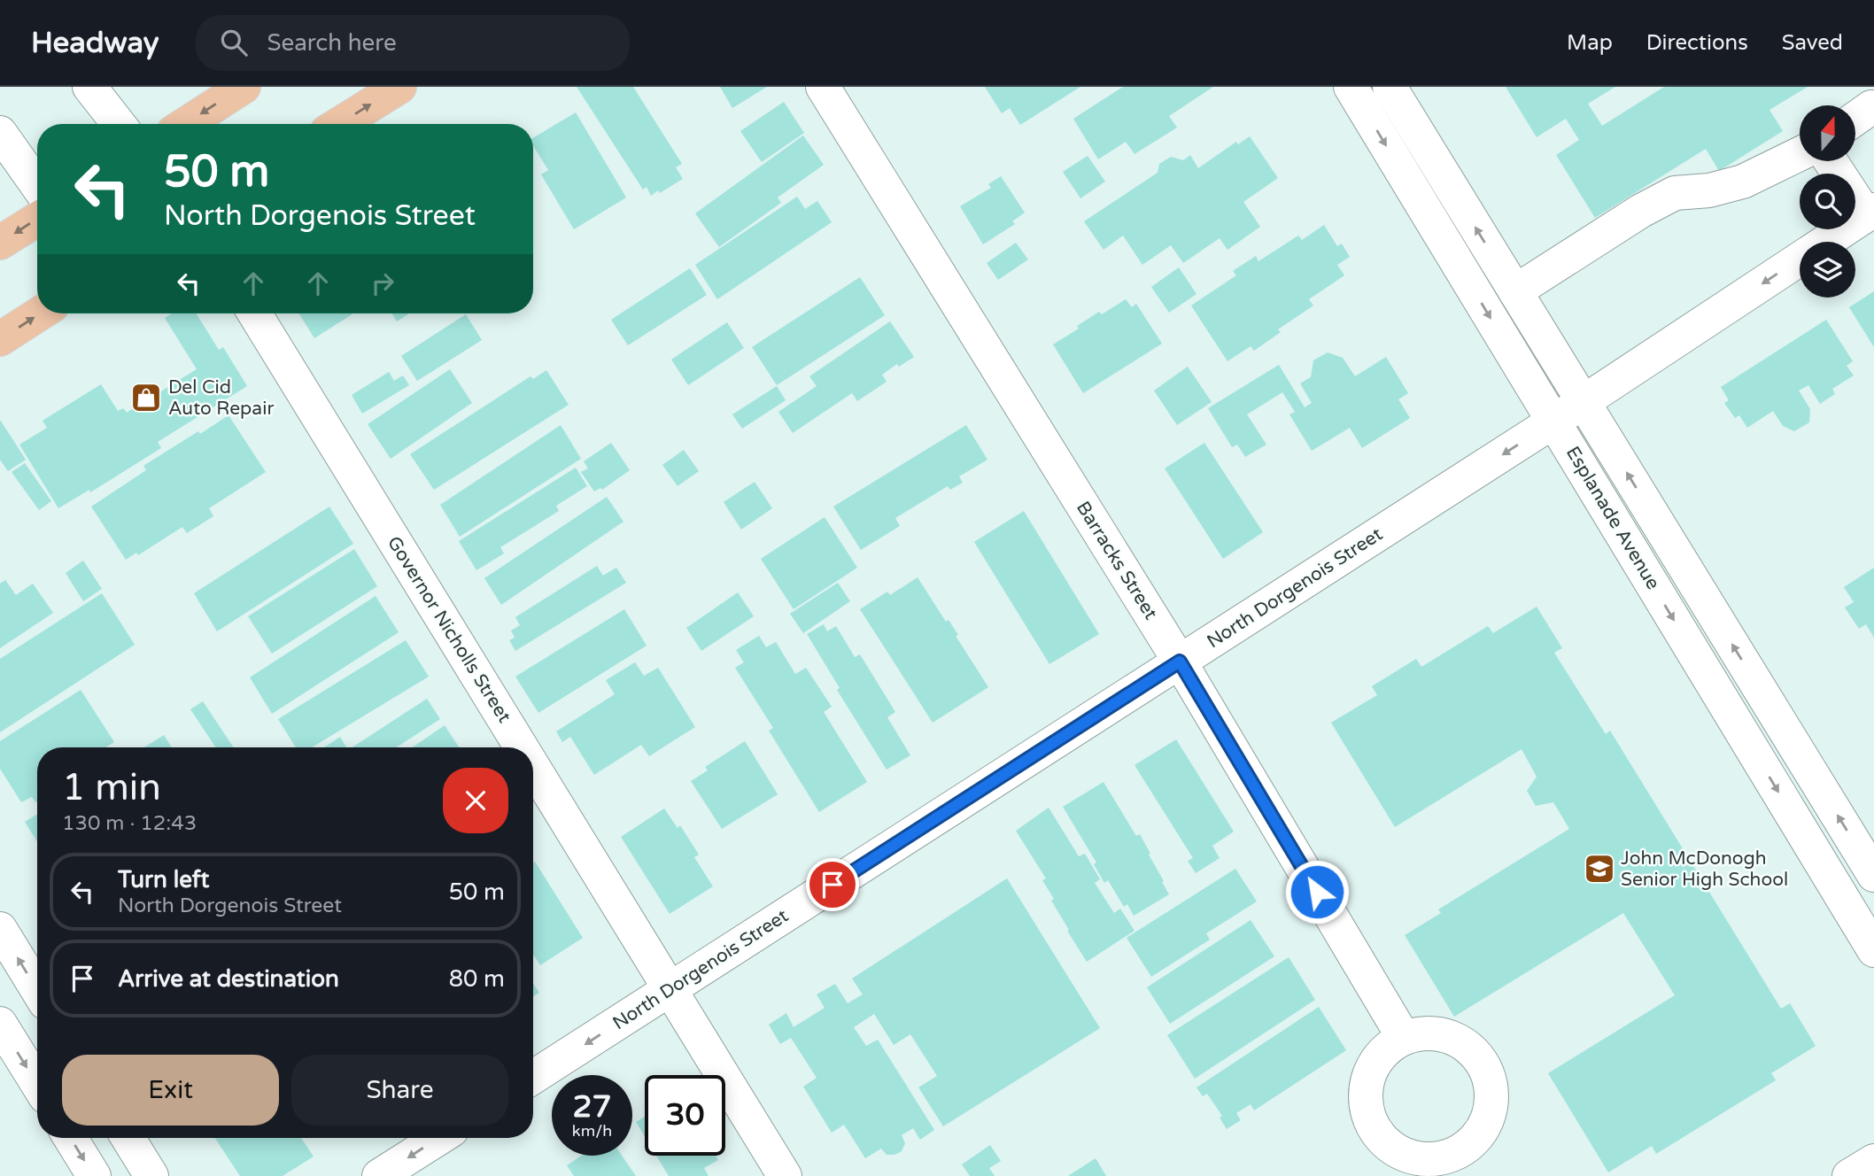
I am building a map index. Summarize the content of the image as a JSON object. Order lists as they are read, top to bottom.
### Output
{
  "streets": {
    "street": [
      "Esplanade Avenue",
      "Barracks Street",
      "North Dorgenois Street",
      "Governor Nicholls Street"
    ]
  },
  "crossings": [
    ["Esplanade Avenue", "North Dorgenois Street"],
    ["Barracks Street", "North Dorgenois Street"],
    ["North Dorgenois Street", "Governor Nicholls Street"]
  ],
  "places": {
    "shop": ["Del Cid Auto Repair"],
    "school or university": ["John McDonogh Senior High School"]
  },
  "north": "top",
  "page": {
    "header": "Headway",
    "search": "Search here",
    "nav": ["Map", "Directions", "Saved"],
    "turn": ["50 m", "North Dorgenois Street"],
    "heading": ["1 min", "130 m · 12:43"],
    "list": [
      {
        "name": "Turn left",
        "note": "North Dorgenois Street",
        "value": "50 m"
      },
      {
        "name": "Arrive at destination",
        "value": "80 m"
      }
    ],
    "buttons": ["Exit", "Share"],
    "speed": "27 km/h",
    "limit": "30"
  }
}
